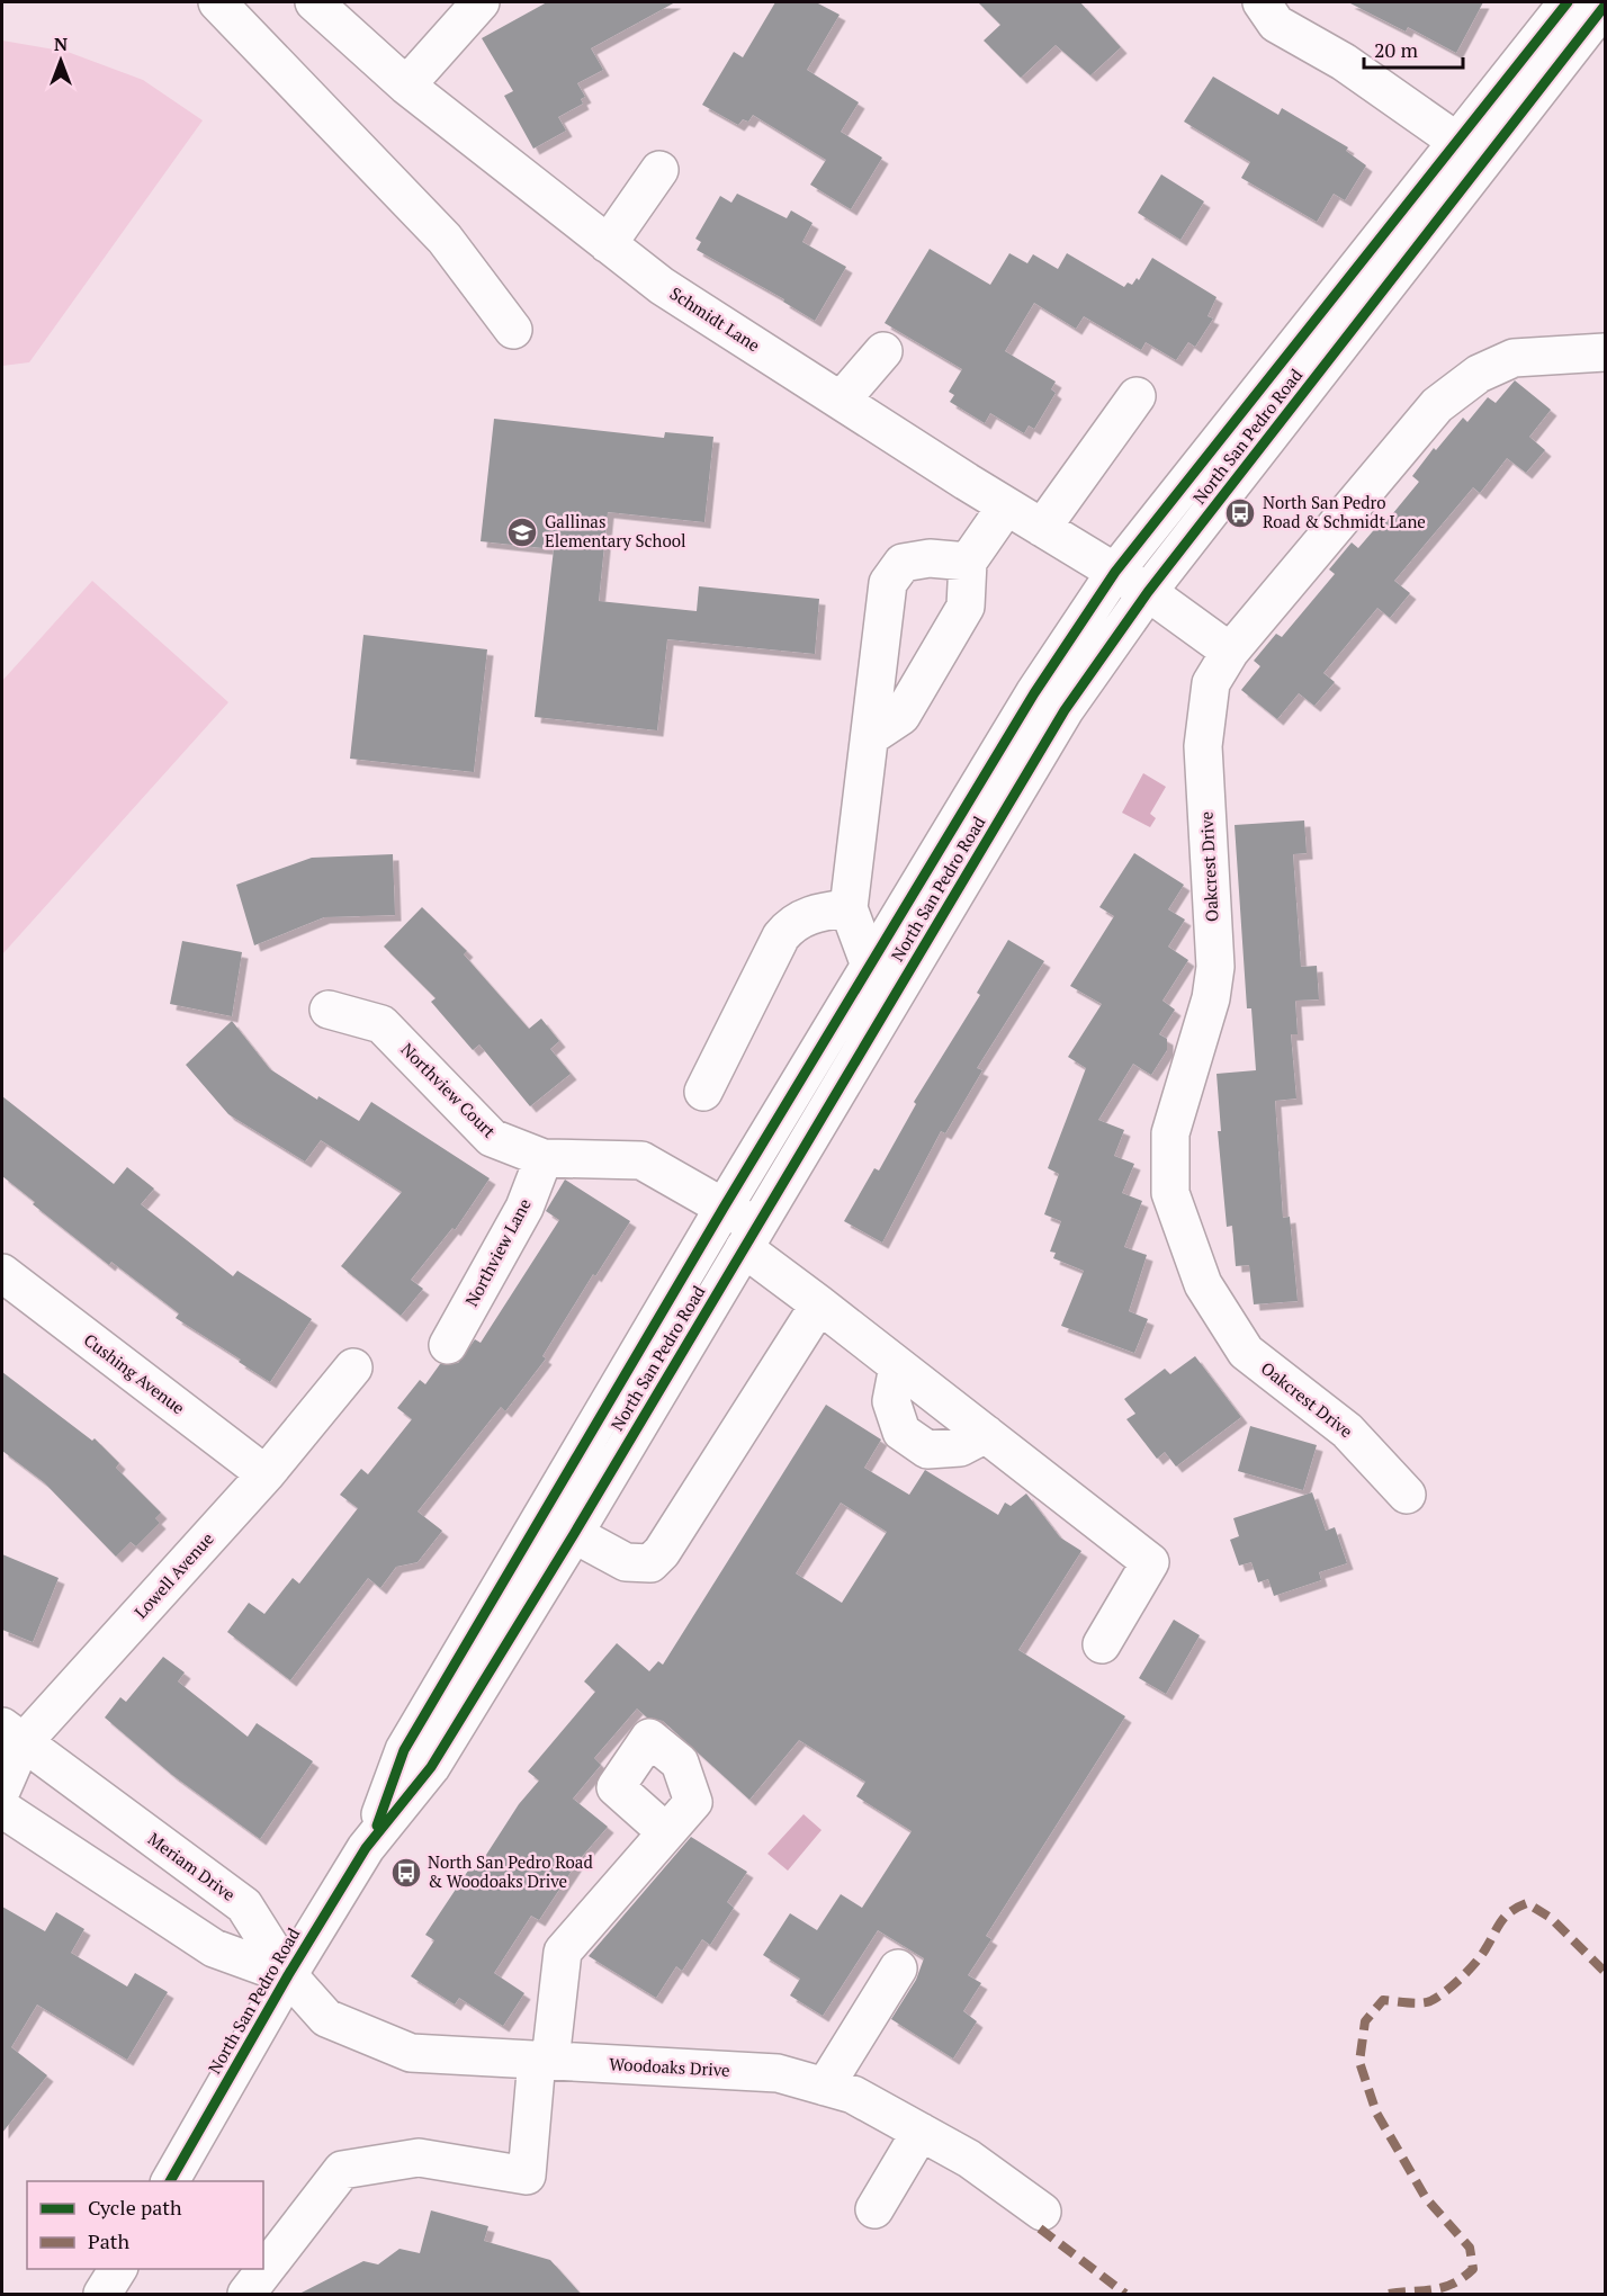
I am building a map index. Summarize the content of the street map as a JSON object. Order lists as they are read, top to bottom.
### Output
{
  "streets": {
    "street": [
      "Schmidt Lane",
      "North San Pedro Road",
      "Oakcrest Drive",
      "Northview Court",
      "Northview Lane",
      "Cushing Avenue",
      "Lowell Avenue",
      "Meriam Drive",
      "Woodoaks Drive"
    ]
  },
  "crossings": [
    ["Schmidt Lane", "North San Pedro Road"],
    ["Schmidt Lane", "Oakcrest Drive"],
    ["North San Pedro Road", "Northview Court"],
    ["North San Pedro Road", "Meriam Drive"],
    ["North San Pedro Road", "Woodoaks Drive"],
    ["Northview Court", "Northview Lane"],
    ["Cushing Avenue", "Lowell Avenue"],
    ["Lowell Avenue", "Meriam Drive"],
    ["Meriam Drive", "Woodoaks Drive"]
  ],
  "places": {
    "bus stop": ["North San Pedro Road & Schmidt Lane", "North San Pedro Road & Woodoaks Drive"],
    "school or university": ["Gallinas Elementary School"]
  },
  "legend": ["Cycle path", "Path"],
  "scale_bar": "20 m",
  "north": "top"
}
